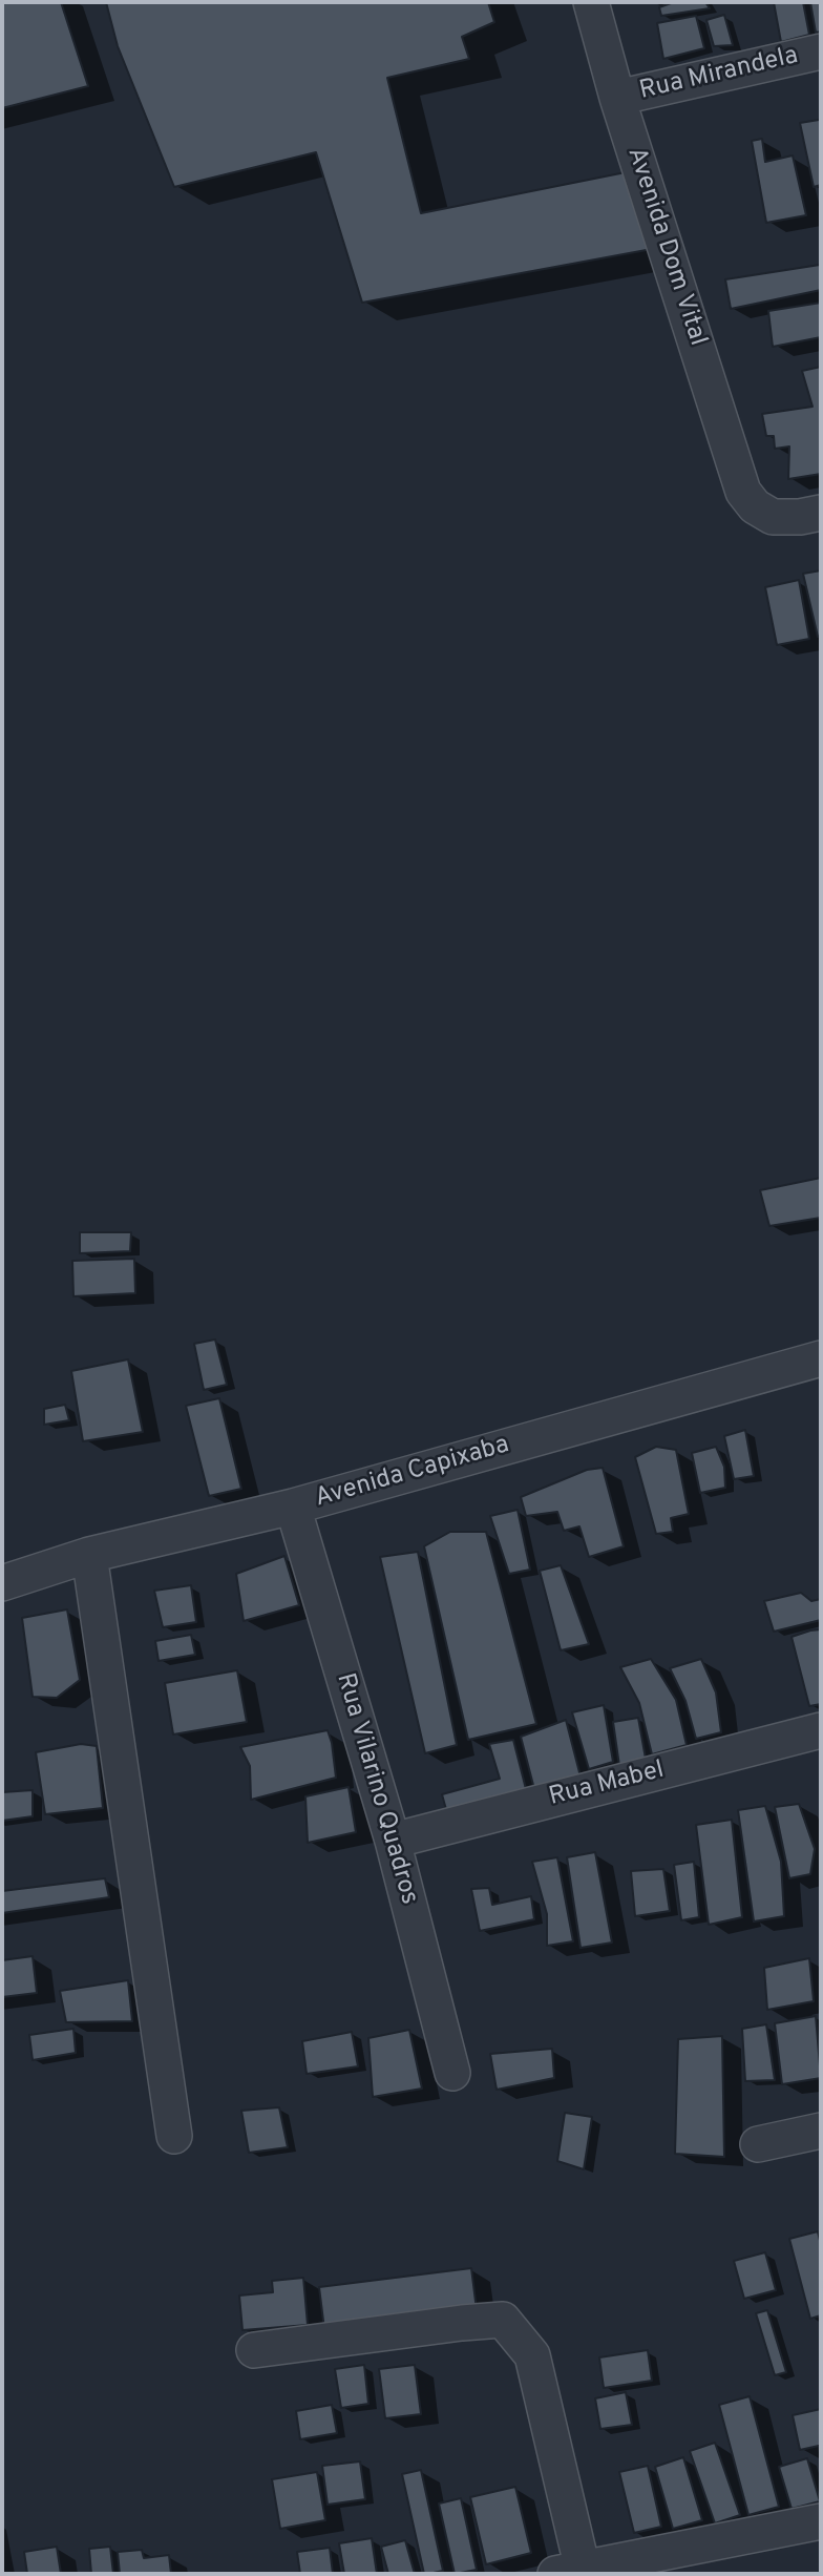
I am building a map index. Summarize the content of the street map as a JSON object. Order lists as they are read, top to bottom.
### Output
{
  "streets": {
    "street": [
      "Rua Mirandela",
      "Avenida Dom Vital",
      "Avenida Capixaba",
      "Rua Mabel",
      "Rua Vilarino Quadros"
    ]
  },
  "crossings": [
    ["Rua Mirandela", "Avenida Dom Vital"],
    ["Avenida Capixaba", "Rua Vilarino Quadros"],
    ["Rua Mabel", "Rua Vilarino Quadros"]
  ]
}
